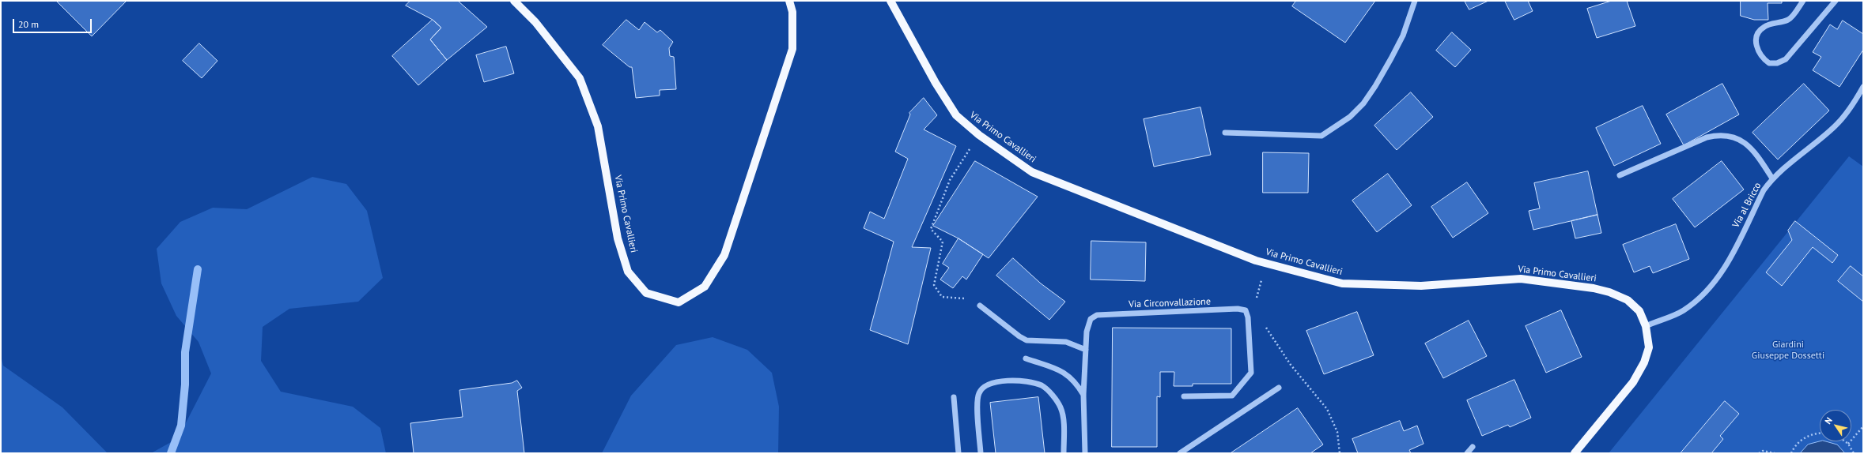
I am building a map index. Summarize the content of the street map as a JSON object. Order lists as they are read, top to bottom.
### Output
{
  "streets": {
    "main road": ["Via Primo Cavallieri"],
    "street": ["Via al Bricco", "Via Circonvallazione"]
  },
  "crossings": [
    ["Via Primo Cavallieri", "Via al Bricco"]
  ],
  "parks": ["Giardini Giuseppe Dossetti"],
  "scale_bar": "20 m",
  "north": "top left"
}
